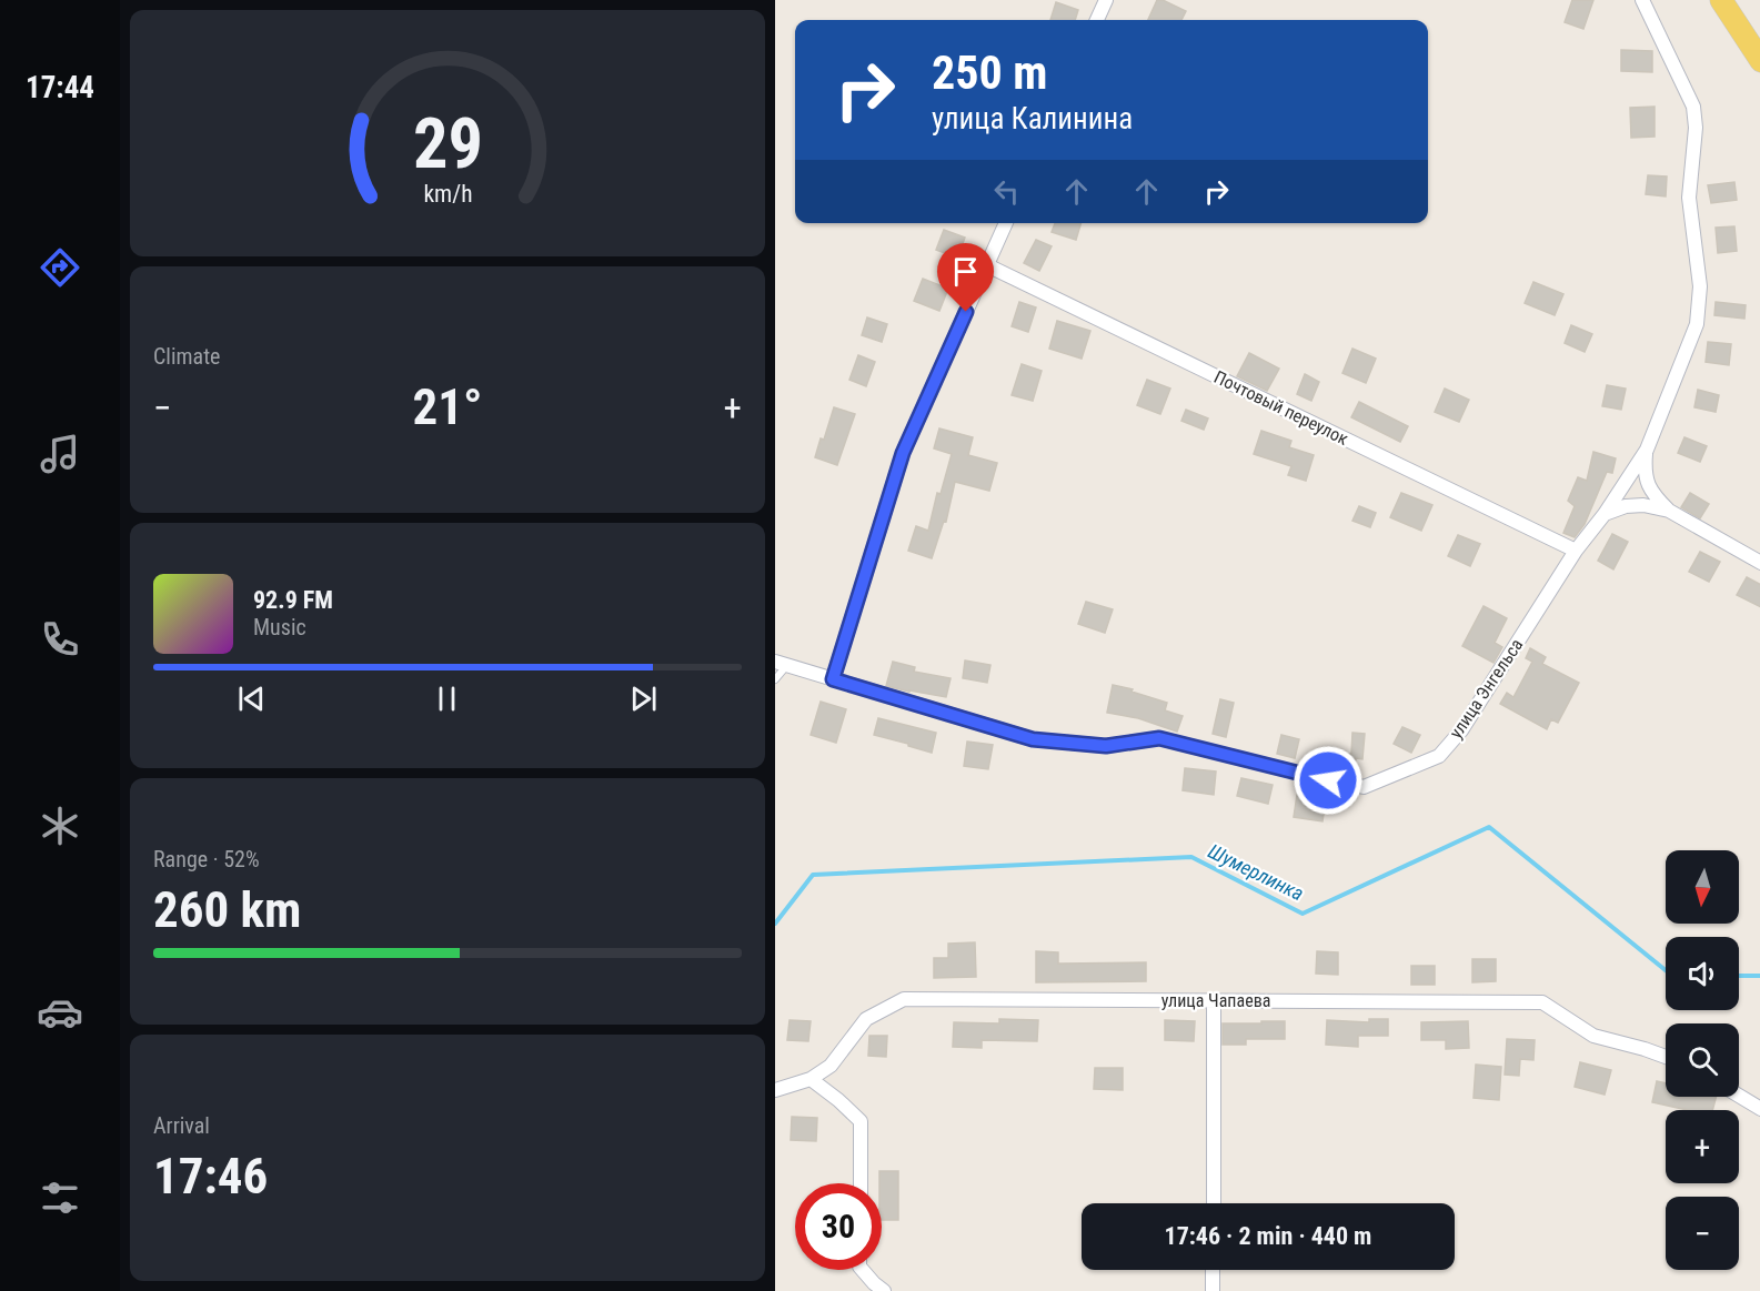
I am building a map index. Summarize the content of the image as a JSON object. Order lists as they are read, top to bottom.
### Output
{
  "streets": {
    "street": ["Почтовый переулок", "улица Энгельса", "улица Чапаева"]
  },
  "crossings": [
    ["Почтовый переулок", "улица Энгельса"]
  ],
  "water": ["Шумерлинка"],
  "north": "bottom",
  "page": {
    "tabs": "17:44",
    "turn": ["250 m", "улица Калинина"],
    "tile": [
      "Climate",
      ["Range · 52%", "260 km"],
      ["Arrival", "17:46"]
    ],
    "heat": ["−", "21°", "+"],
    "song": ["92.9 FM", "Music"],
    "map_buttons": ["+", "−"],
    "limit": "30",
    "trip": "17:46 · 2 min · 440 m",
    "gauge": ["29", "km/h"]
  }
}
